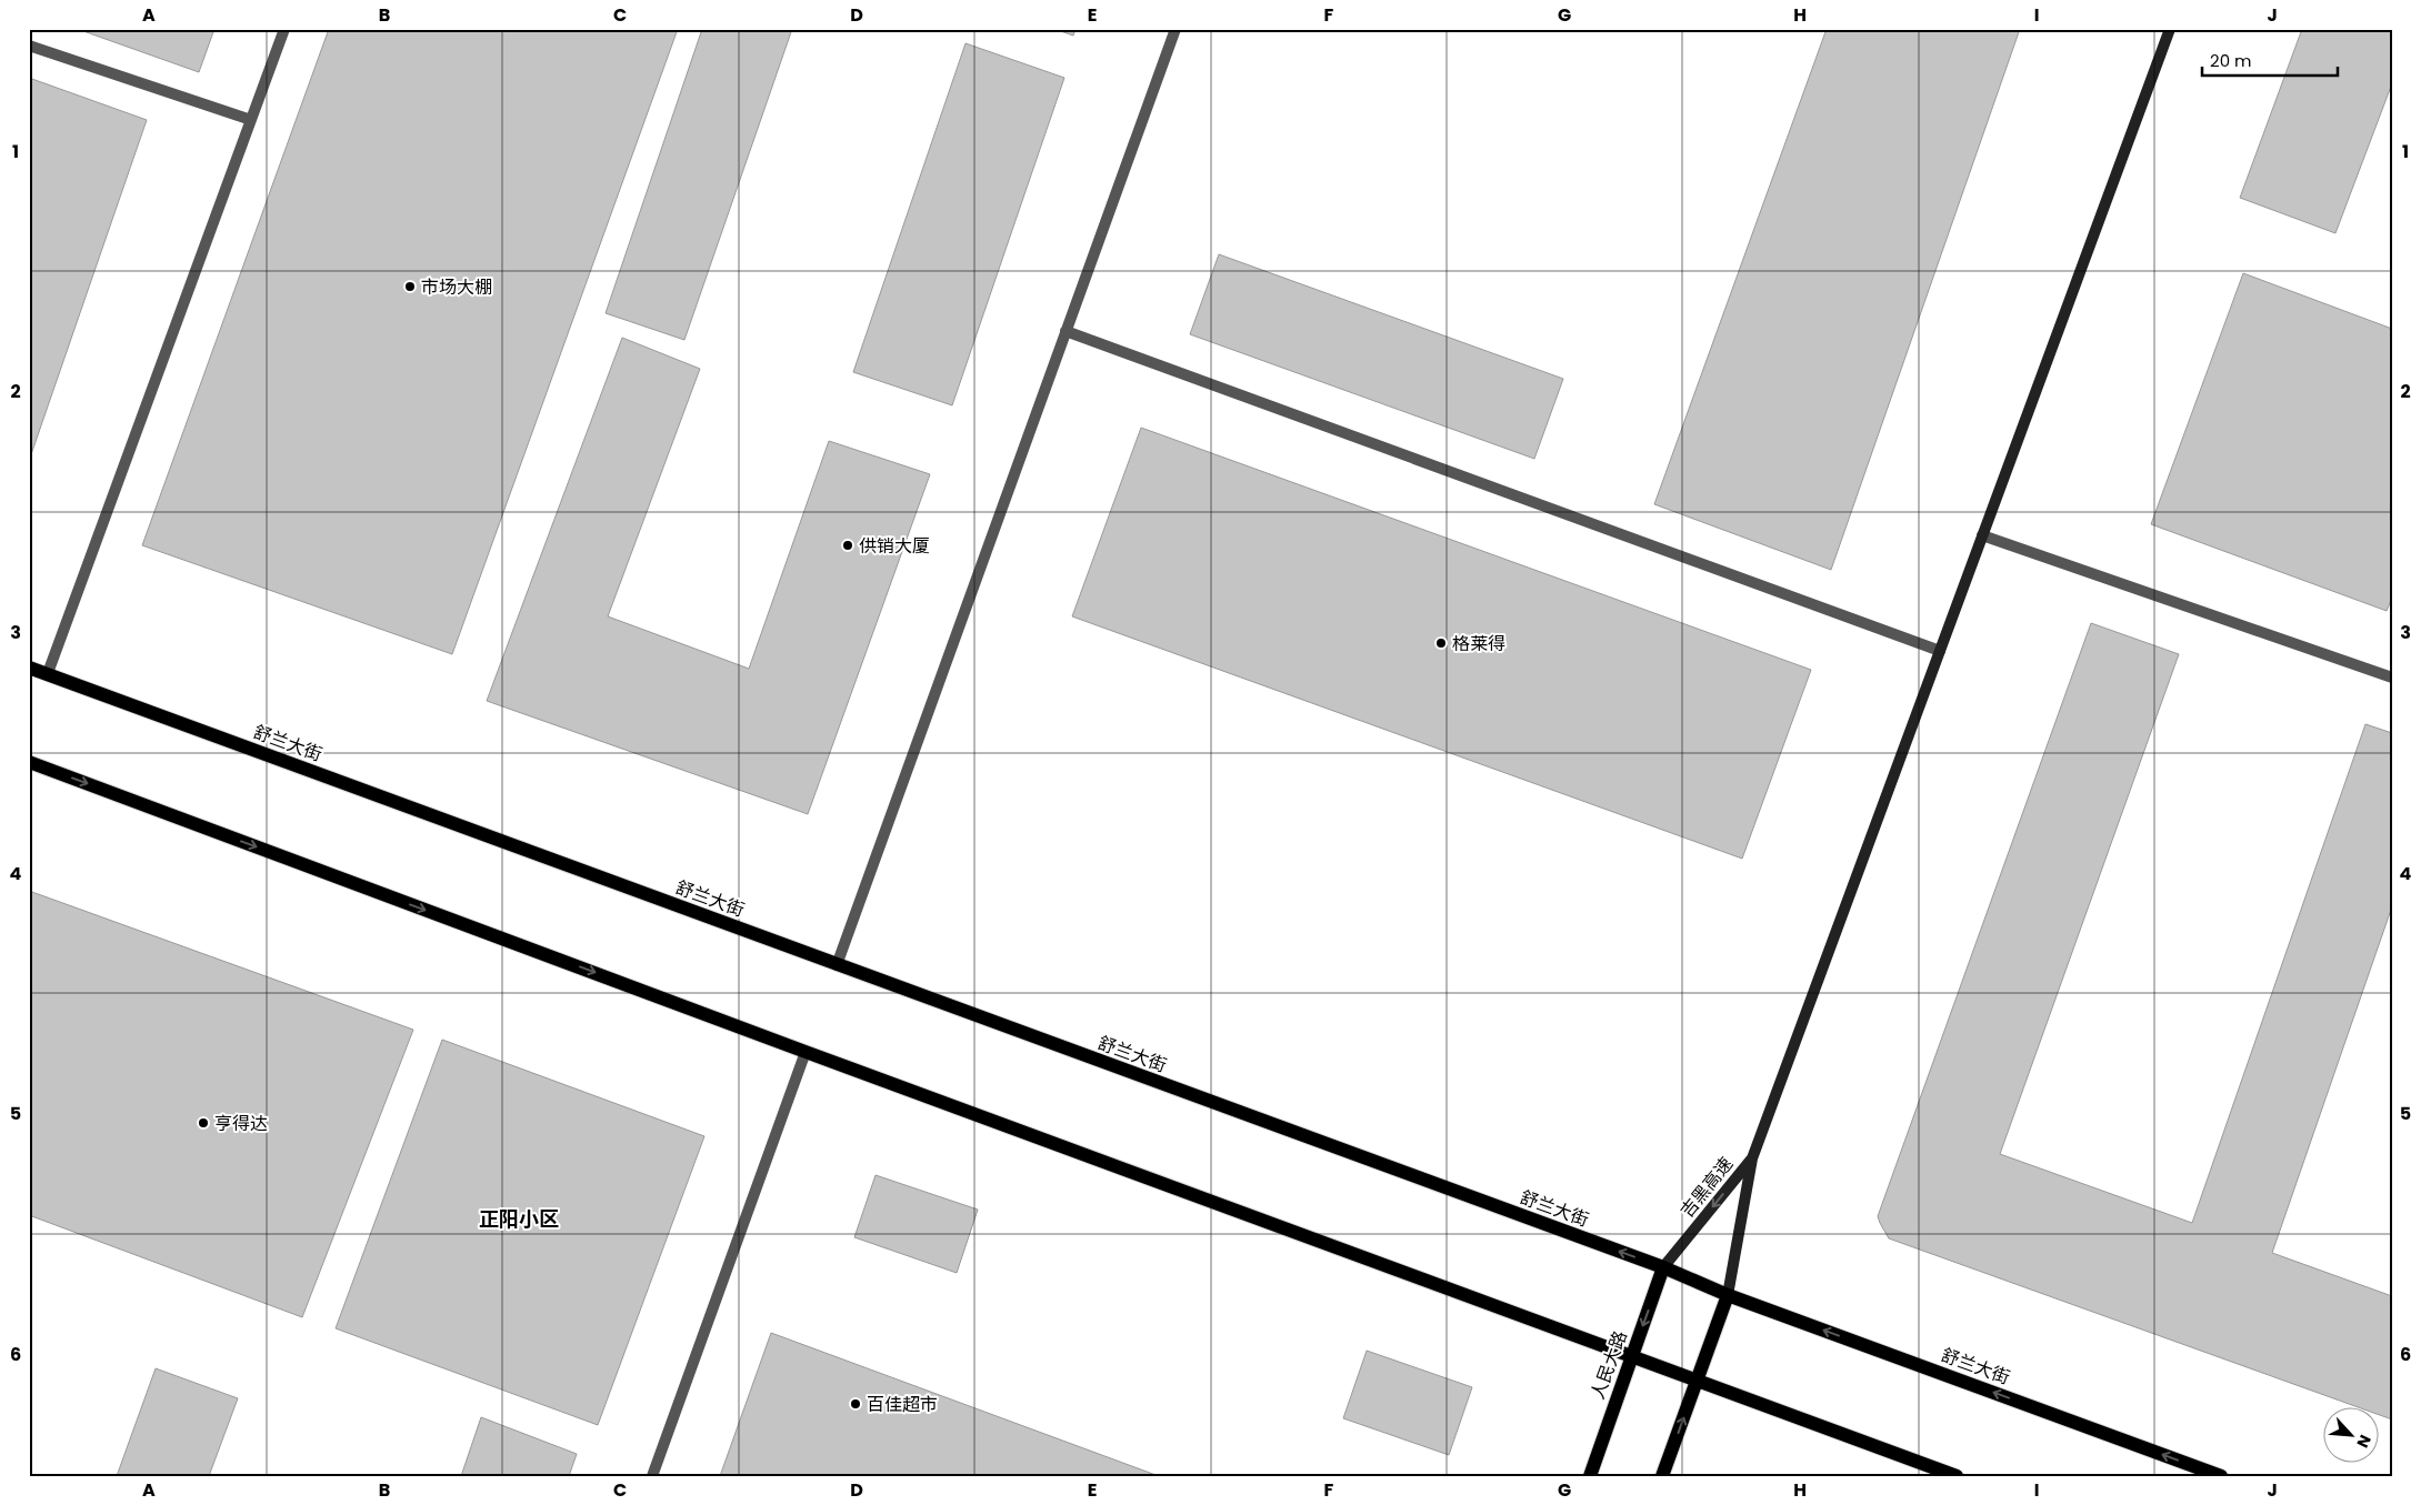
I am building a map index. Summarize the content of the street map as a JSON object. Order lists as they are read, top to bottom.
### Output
{
  "streets": {
    "main road": ["舒兰大街", "吉黑高速", "人民大路"]
  },
  "crossings": [
    ["舒兰大街", "吉黑高速"],
    ["舒兰大街", "人民大路"],
    ["吉黑高速", "人民大路"]
  ],
  "one_way": ["吉黑高速"],
  "districts": ["正阳小区"],
  "places": [
    "市场大棚",
    "供销大厦",
    "格莱得",
    "亨得达",
    "百佳超市"
  ],
  "scale_bar": "20 m",
  "north": "bottom right",
  "grid": {
    "columns": [
      "A",
      "B",
      "C",
      "D",
      "E",
      "F",
      "G",
      "H",
      "I",
      "J"
    ],
    "rows": [
      "1",
      "2",
      "3",
      "4",
      "5",
      "6"
    ]
  }
}
